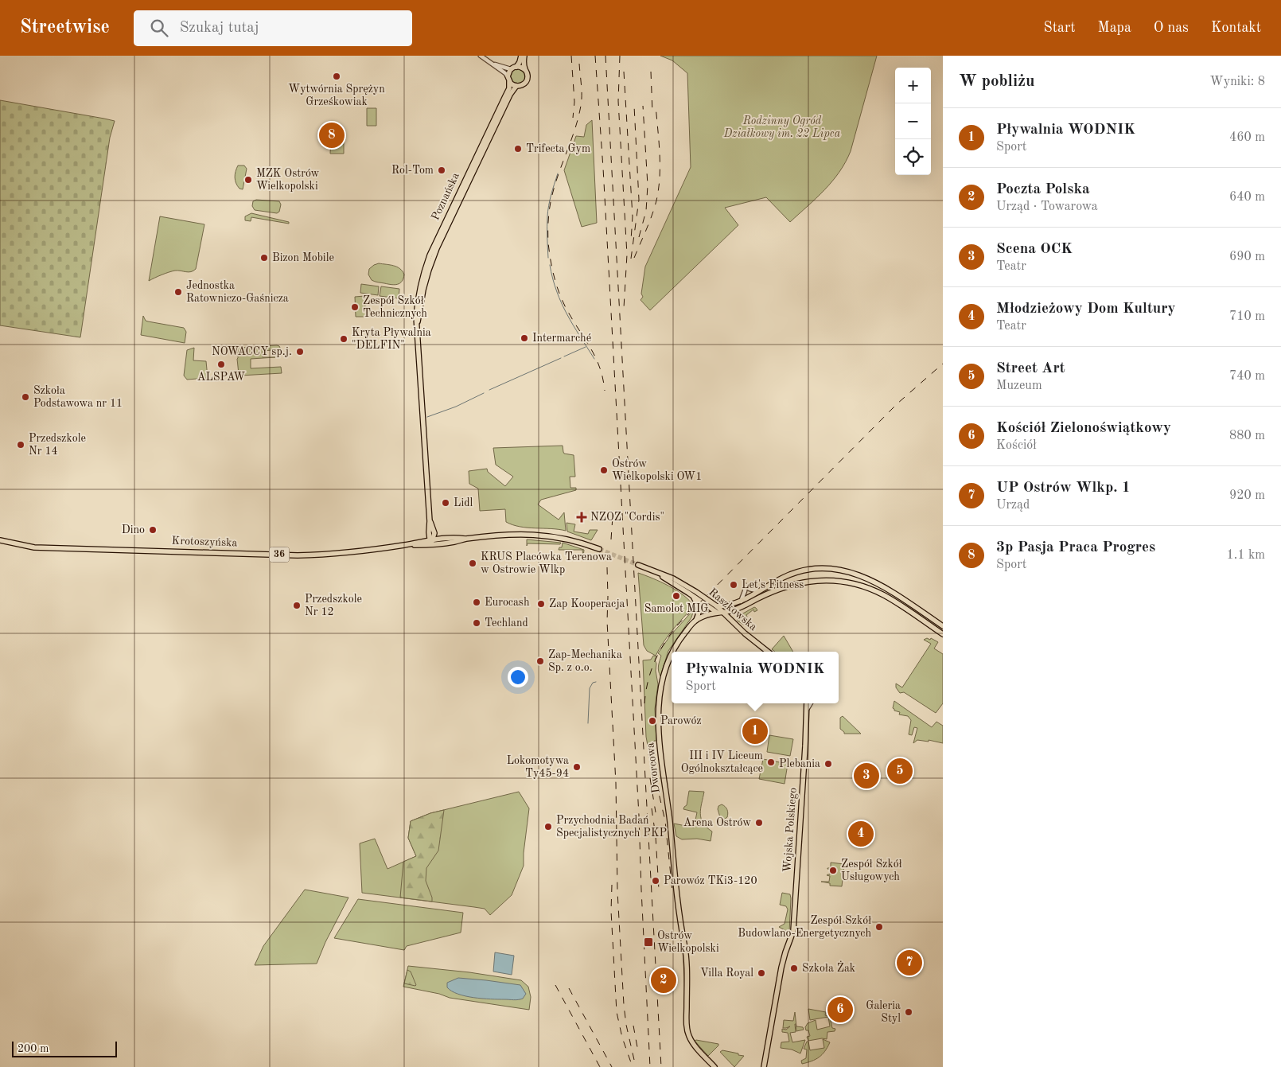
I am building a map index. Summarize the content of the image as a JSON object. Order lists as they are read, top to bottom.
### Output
{
  "streets": {
    "main road": [
      "Poznańska",
      "Krotoszyńska",
      "36",
      "Raszkowska",
      "Dworcowa",
      "Wojska Polskiego"
    ]
  },
  "crossings": [
    ["Poznańska", "Krotoszyńska"]
  ],
  "parks": ["Rodzinny Ogród Działkowy im. 22 Lipca"],
  "places": {
    "other": [
      "Wytwórnia Sprężyn Grześkowiak",
      "Trifecta Gym",
      "Rol-Tom",
      "MZK Ostrów Wielkopolski",
      "Bizon Mobile",
      "Jednostka Ratowniczo-Gaśnicza",
      "Zespół Szkół Technicznych",
      "Intermarché",
      "Kryta Pływalnia \"DELFIN\"",
      "NOWACCY sp.j.",
      "ALSPAW",
      "Szkoła Podstawowa nr 11",
      "Przedszkole Nr 14",
      "Ostrów Wielkopolski OW1",
      "Lidl",
      "Dino",
      "KRUS Placówka Terenowa w Ostrowie Wlkp",
      "Let's Fitness",
      "Samolot MIG",
      "Eurocash",
      "Zap Kooperacja",
      "Przedszkole Nr 12",
      "Techland",
      "Zap-Mechanika Sp. z o.o.",
      "Parowóz",
      "III i IV Liceum Ogólnokształcące",
      "Plebania",
      "Lokomotywa Ty45-94",
      "Arena Ostrów",
      "Przychodnia Badań Specjalistycznych PKP",
      "Zespół Szkół Usługowych",
      "Parowóz TKi3-120",
      "Zespół Szkół Budowlano-Energetycznych",
      "Szkoła Żak",
      "Villa Royal",
      "Galeria Styl"
    ],
    "health": ["NZOZ \"Cordis\""],
    "transit": ["Ostrów Wielkopolski"]
  },
  "scale_bar": "200 m",
  "page": {
    "header": "Streetwise",
    "search": "Szukaj tutaj",
    "nav": [
      "Start",
      "Mapa",
      "O nas",
      "Kontakt"
    ],
    "heading": ["W pobliżu", "Wyniki: 8"],
    "map_buttons": ["+", "−"],
    "list": [
      {
        "mark": "1",
        "name": "Pływalnia WODNIK",
        "note": "Sport",
        "value": "460 m"
      },
      {
        "mark": "2",
        "name": "Poczta Polska",
        "note": "Urząd · Towarowa",
        "value": "640 m"
      },
      {
        "mark": "3",
        "name": "Scena OCK",
        "note": "Teatr",
        "value": "690 m"
      },
      {
        "mark": "4",
        "name": "Młodzieżowy Dom Kultury",
        "note": "Teatr",
        "value": "710 m"
      },
      {
        "mark": "5",
        "name": "Street Art",
        "note": "Muzeum",
        "value": "740 m"
      },
      {
        "mark": "6",
        "name": "Kościół Zielonoświątkowy",
        "note": "Kościół",
        "value": "880 m"
      },
      {
        "mark": "7",
        "name": "UP Ostrów Wlkp. 1",
        "note": "Urząd",
        "value": "920 m"
      },
      {
        "mark": "8",
        "name": "3p Pasja Praca Progres",
        "note": "Sport",
        "value": "1.1 km"
      }
    ],
    "pins": [
      "8",
      "1",
      "5",
      "3",
      "4",
      "7",
      "2",
      "6"
    ],
    "popup": ["Pływalnia WODNIK", "Sport"],
    "scale": "200 m"
  }
}
